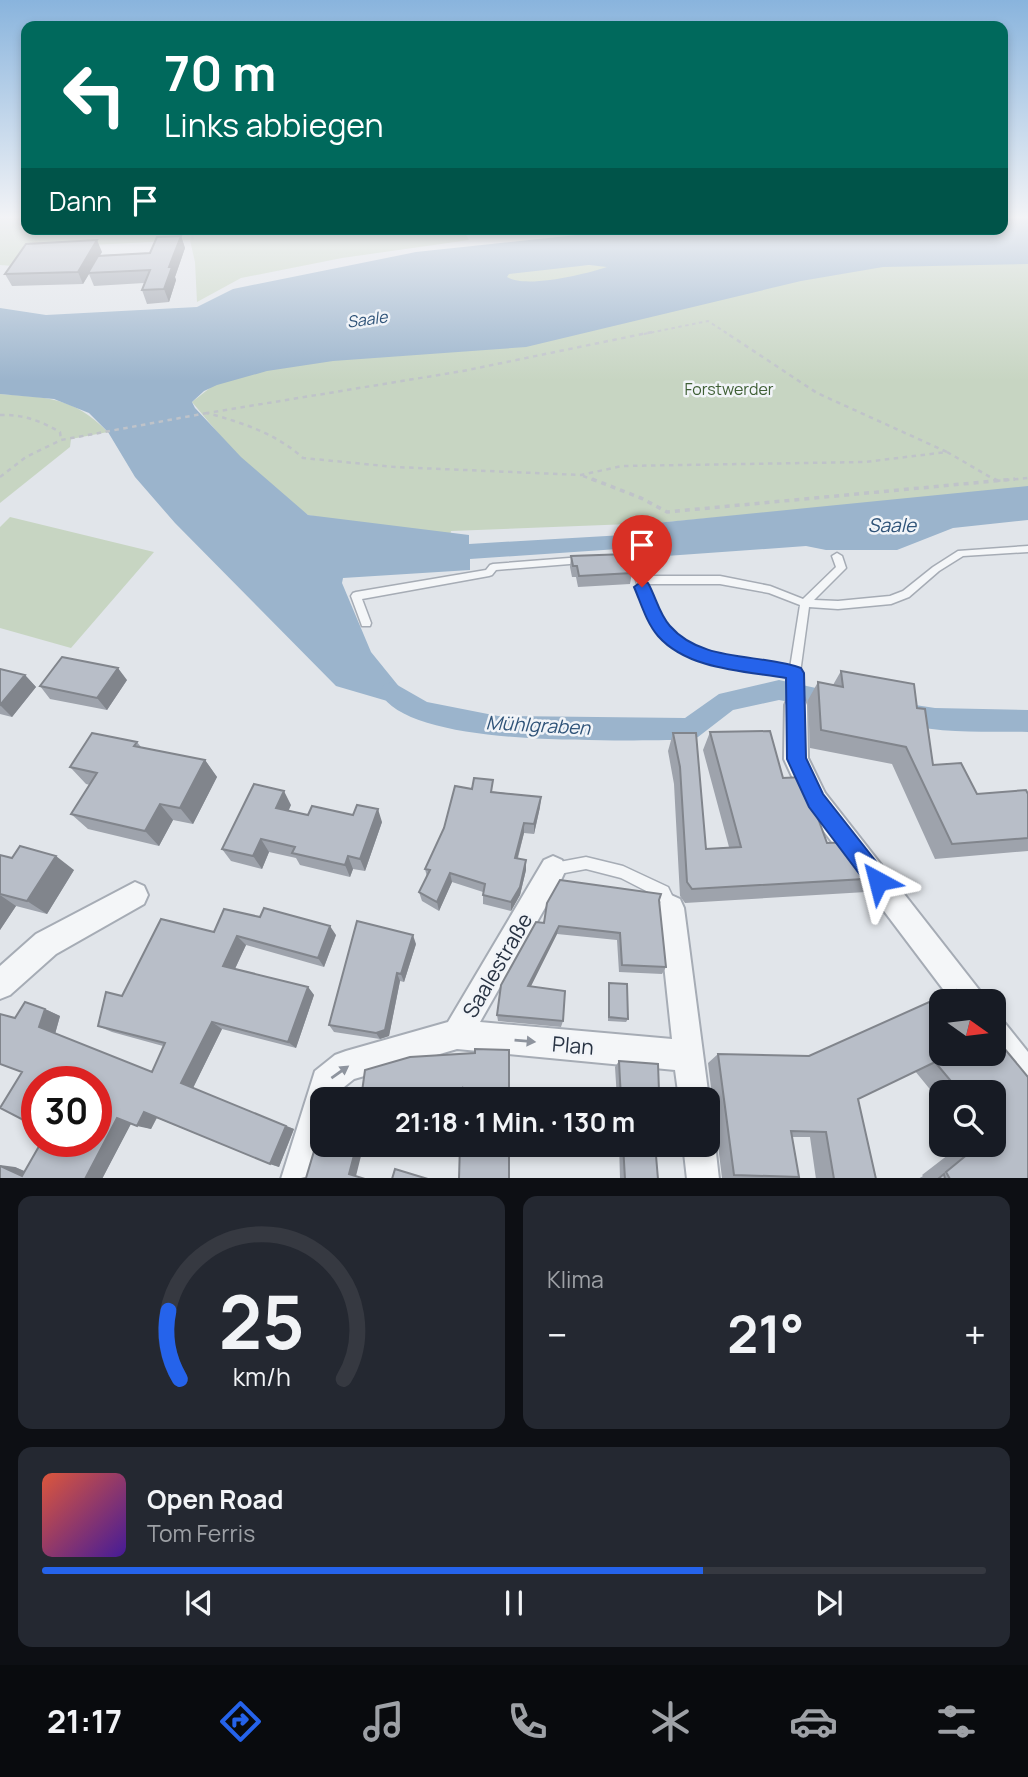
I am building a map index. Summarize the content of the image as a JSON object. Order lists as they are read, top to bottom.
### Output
{
  "streets": {
    "street": ["Saalestraße", "Plan"]
  },
  "crossings": [
    ["Saalestraße", "Plan"]
  ],
  "one_way": ["Saalestraße", "Plan"],
  "water": ["Saale", "Mühlgraben"],
  "parks": ["Forstwerder"],
  "north": "right",
  "page": {
    "turn": ["70 m", "Links abbiegen"],
    "then": "Dann",
    "limit": "30",
    "trip": "21:18 · 1 Min. · 130 m",
    "tile": "Klima",
    "heat": ["−", "21°", "+"],
    "song": ["Open Road", "Tom Ferris"],
    "tabs": "21:17",
    "gauge": ["25", "km/h"]
  }
}
